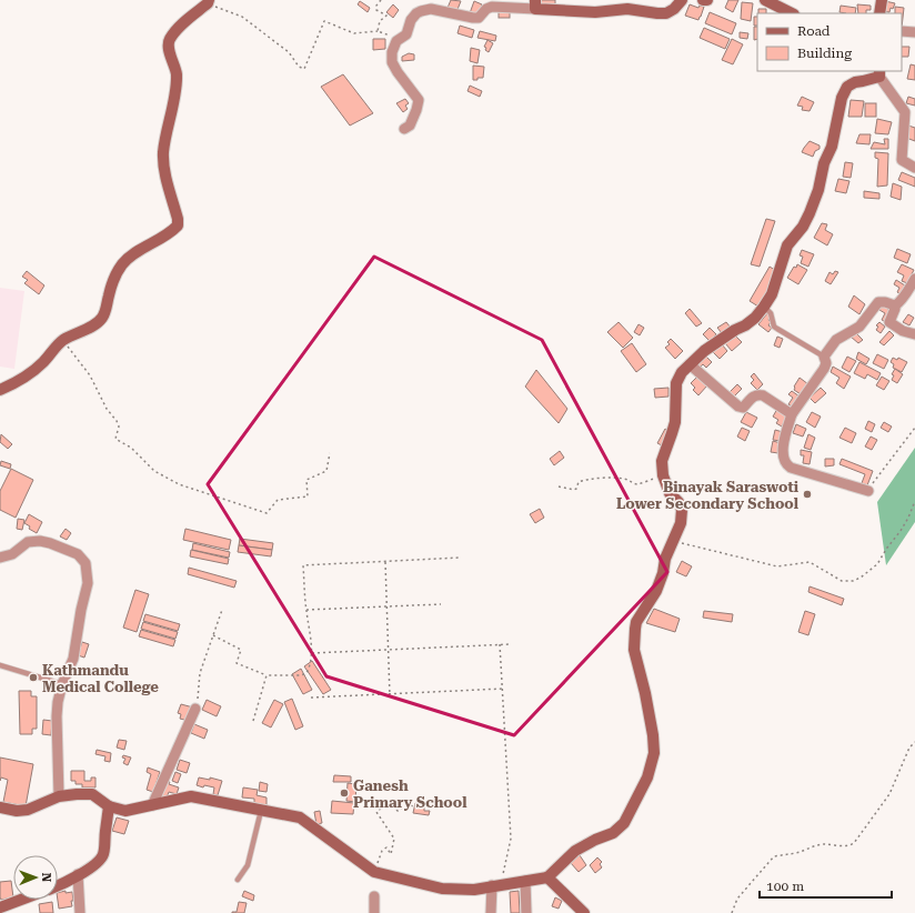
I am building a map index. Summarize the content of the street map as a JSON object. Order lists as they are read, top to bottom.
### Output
{
  "places": ["Binayak Saraswoti Lower Secondary School", "Kathmandu Medical College", "Ganesh Primary School"],
  "legend": ["Road", "Building"],
  "scale_bar": "100 m",
  "north": "right"
}
